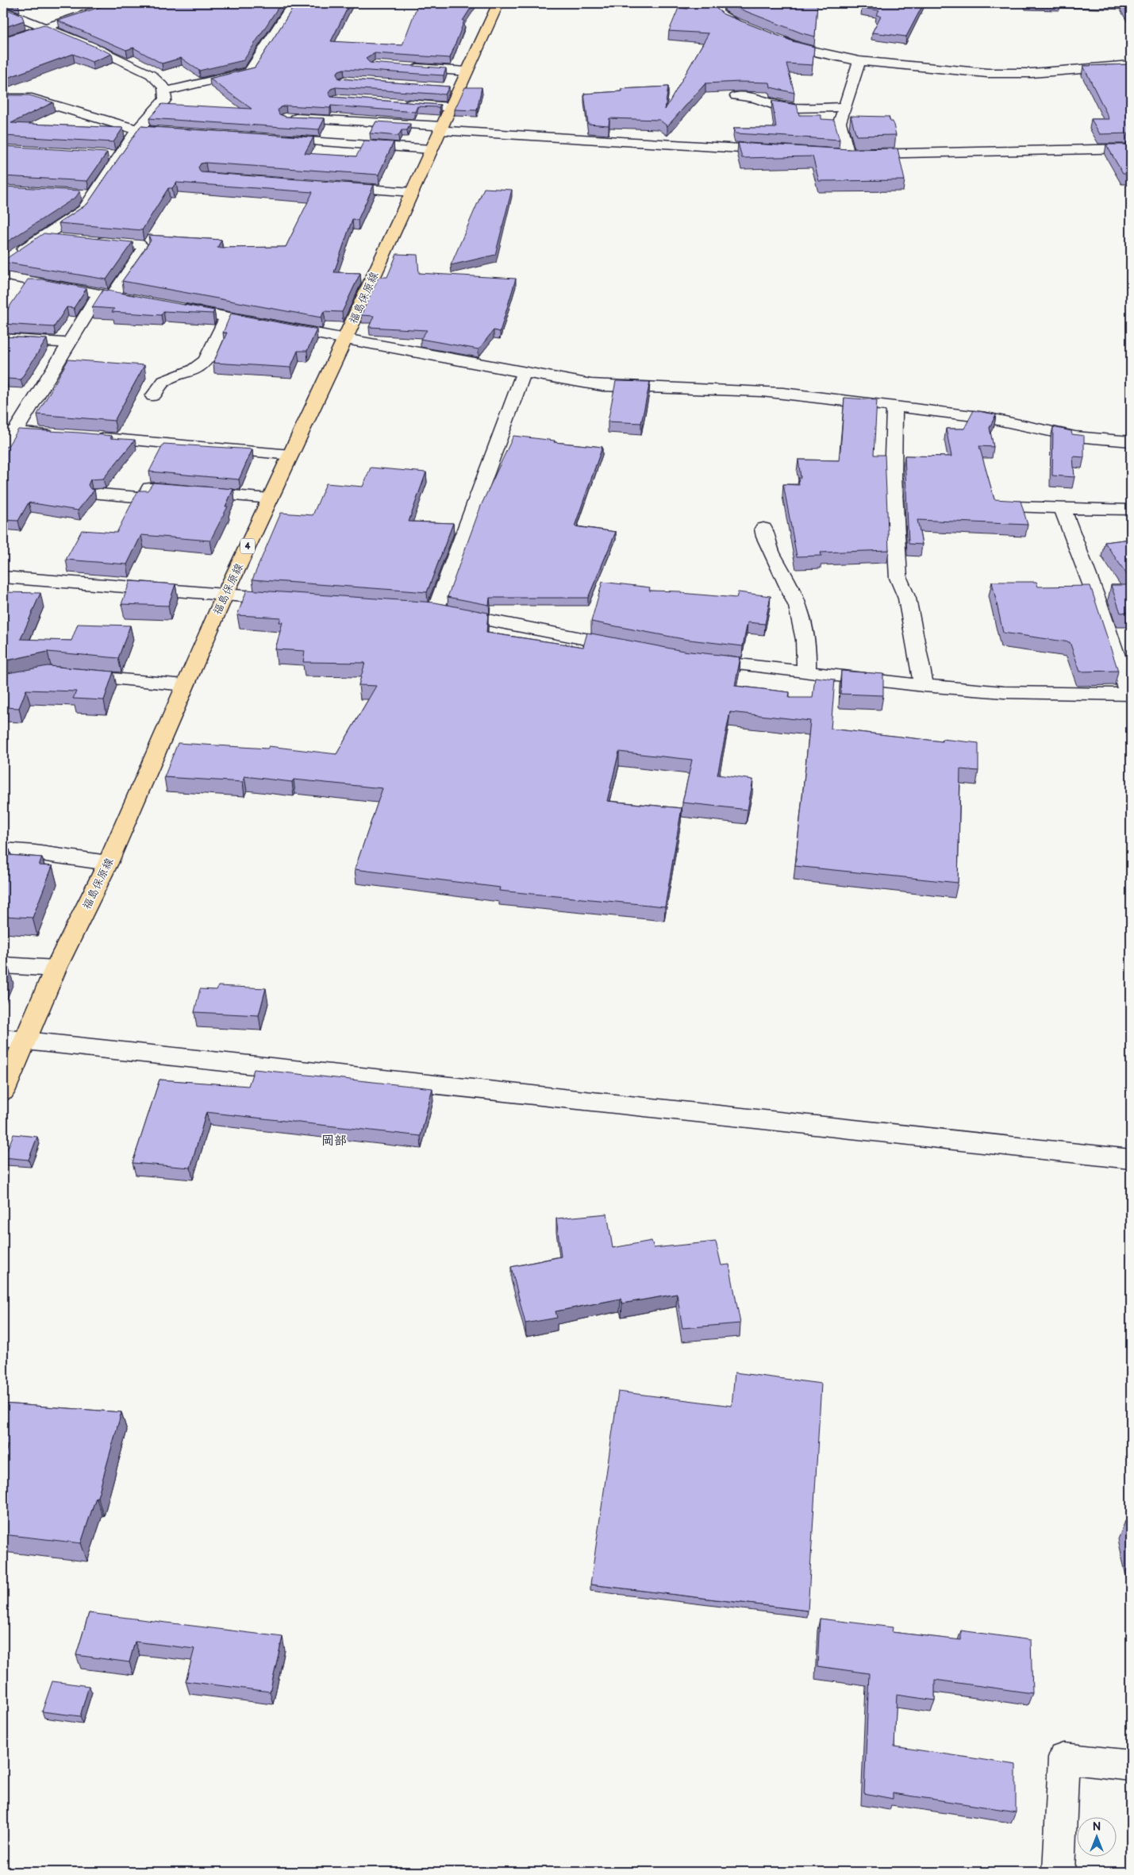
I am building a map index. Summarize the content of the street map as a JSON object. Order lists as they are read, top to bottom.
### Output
{
  "streets": {
    "main road": ["福島保原線", "4"]
  },
  "districts": ["岡部"],
  "north": "top"
}
